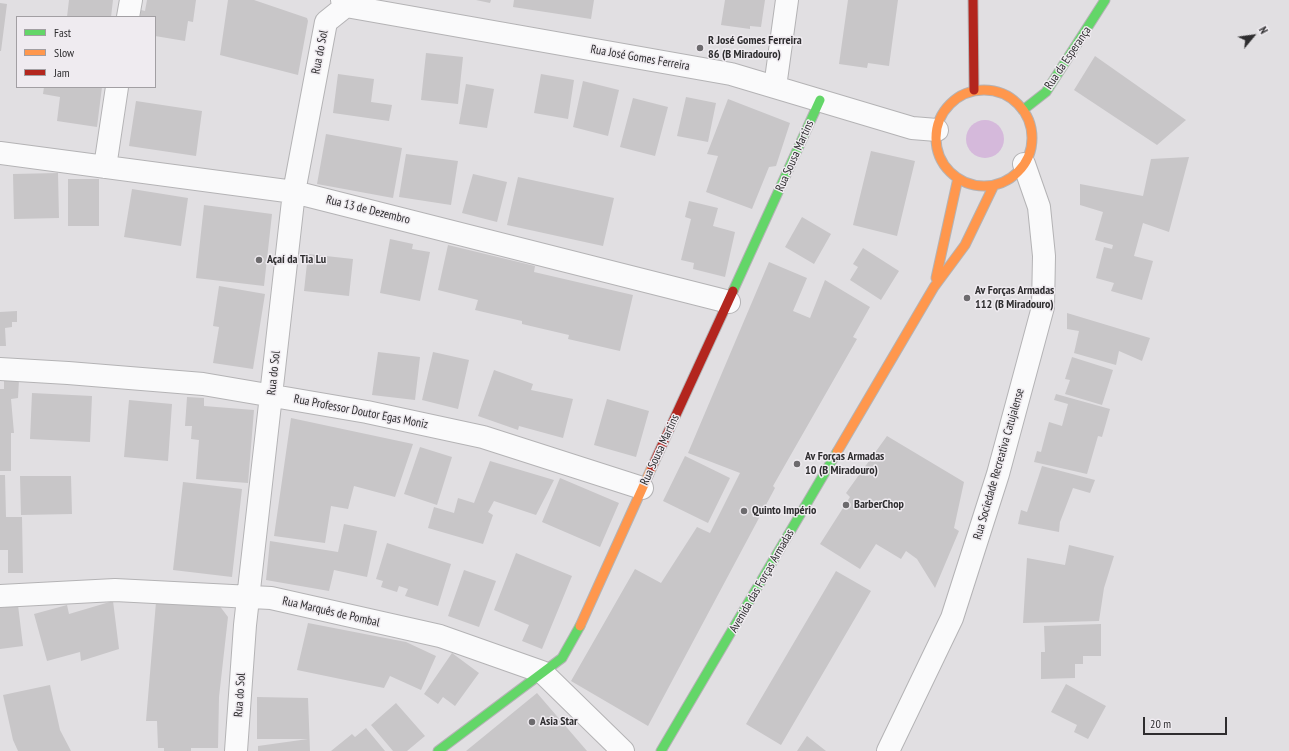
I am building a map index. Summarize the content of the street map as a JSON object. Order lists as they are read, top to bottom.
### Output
{
  "streets": {
    "street": [
      "Rua do Sol",
      "Rua José Gomes Ferreira",
      "Rua da Esperança",
      "Rua Sousa Martins",
      "Rua 13 de Dezembro",
      "Rua Professor Doutor Egas Moniz",
      "Rua Sociedade Recreativa Catujalense",
      "Avenida das Forças Armadas",
      "Rua Marquês de Pombal"
    ]
  },
  "crossings": [
    ["Rua do Sol", "Rua José Gomes Ferreira"],
    ["Rua do Sol", "Rua 13 de Dezembro"],
    ["Rua do Sol", "Rua Professor Doutor Egas Moniz"],
    ["Rua do Sol", "Rua Marquês de Pombal"],
    ["Rua José Gomes Ferreira", "Rua da Esperança"],
    ["Rua José Gomes Ferreira", "Rua Sousa Martins"],
    ["Rua José Gomes Ferreira", "Rua Sociedade Recreativa Catujalense"],
    ["Rua José Gomes Ferreira", "Avenida das Forças Armadas"],
    ["Rua da Esperança", "Rua Sociedade Recreativa Catujalense"],
    ["Rua da Esperança", "Avenida das Forças Armadas"],
    ["Rua Sousa Martins", "Rua 13 de Dezembro"],
    ["Rua Sousa Martins", "Rua Professor Doutor Egas Moniz"],
    ["Rua Sousa Martins", "Rua Marquês de Pombal"],
    ["Rua Sociedade Recreativa Catujalense", "Avenida das Forças Armadas"]
  ],
  "places": [
    "R José Gomes Ferreira 86 (B Miradouro)",
    "Açaí da Tia Lu",
    "Av Forças Armadas 112 (B Miradouro)",
    "Av Forças Armadas 10 (B Miradouro)",
    "BarberChop",
    "Quinto Império",
    "Asia Star"
  ],
  "legend": ["Fast", "Slow", "Jam"],
  "scale_bar": "20 m",
  "north": "top right"
}
